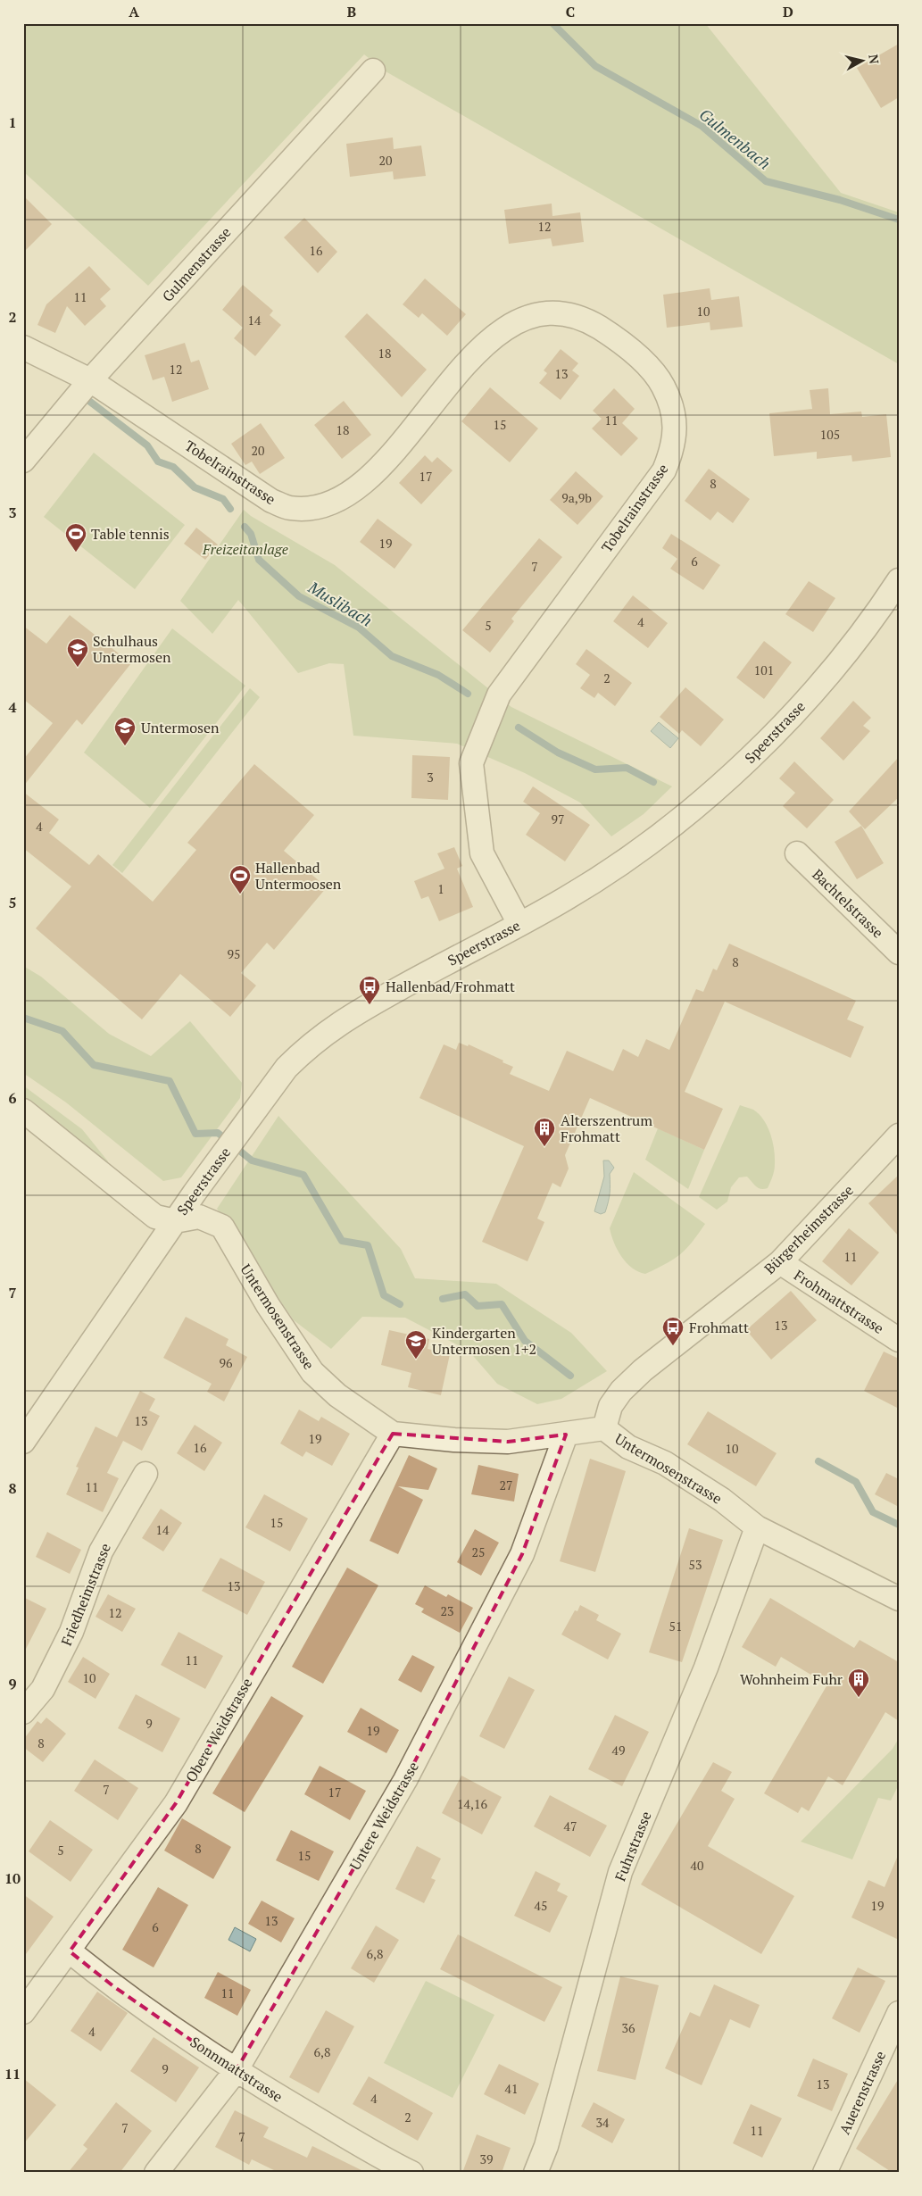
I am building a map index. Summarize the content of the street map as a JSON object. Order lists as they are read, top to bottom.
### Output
{
  "streets": {
    "street": [
      "Gulmenstrasse",
      "Tobelrainstrasse",
      "Speerstrasse",
      "Bachtelstrasse",
      "Bürgerheimstrasse",
      "Frohmattstrasse",
      "Untermosenstrasse",
      "Friedheimstrasse",
      "Obere Weidstrasse",
      "Untere Weidstrasse",
      "Fuhrstrasse",
      "Sonnmattstrasse",
      "Auerenstrasse"
    ]
  },
  "crossings": [
    ["Gulmenstrasse", "Tobelrainstrasse"],
    ["Tobelrainstrasse", "Speerstrasse"],
    ["Speerstrasse", "Untermosenstrasse"],
    ["Bürgerheimstrasse", "Frohmattstrasse"],
    ["Bürgerheimstrasse", "Untermosenstrasse"],
    ["Untermosenstrasse", "Obere Weidstrasse"],
    ["Untermosenstrasse", "Untere Weidstrasse"],
    ["Untermosenstrasse", "Fuhrstrasse"],
    ["Obere Weidstrasse", "Sonnmattstrasse"],
    ["Untere Weidstrasse", "Sonnmattstrasse"]
  ],
  "water": ["Gulmenbach", "Muslibach"],
  "parks": ["Freizeitanlage"],
  "places": {
    "sports": ["Table tennis", "Hallenbad Untermoosen"],
    "school or university": ["Schulhaus Untermosen", "Untermosen", "Kindergarten Untermosen 1+2"],
    "bus stop": ["Hallenbad/Frohmatt", "Frohmatt"],
    "building": ["Alterszentrum Frohmatt", "Wohnheim Fuhr"]
  },
  "house_numbers": [
    "20",
    "12",
    "16",
    "11",
    "10",
    "14",
    "18",
    "12",
    "13",
    "11",
    "15",
    "18",
    "105",
    "20",
    "17",
    "8",
    "9a,9b",
    "19",
    "6",
    "7",
    "4",
    "5",
    "101",
    "2",
    "3",
    "97",
    "4",
    "1",
    "95",
    "8",
    "11",
    "13",
    "96",
    "13",
    "19",
    "16",
    "10",
    "27",
    "11",
    "15",
    "14",
    "25",
    "53",
    "13",
    "23",
    "12",
    "51",
    "11",
    "10",
    "9",
    "19",
    "8",
    "49",
    "7",
    "17",
    "14,16",
    "47",
    "8",
    "5",
    "15",
    "40",
    "45",
    "19",
    "13",
    "6",
    "6,8",
    "11",
    "36",
    "4",
    "6,8",
    "9",
    "13",
    "41",
    "4",
    "2",
    "34",
    "7",
    "11",
    "7",
    "39"
  ],
  "north": "right",
  "grid": {
    "columns": [
      "A",
      "B",
      "C",
      "D"
    ],
    "rows": [
      "1",
      "2",
      "3",
      "4",
      "5",
      "6",
      "7",
      "8",
      "9",
      "10",
      "11"
    ]
  }
}
